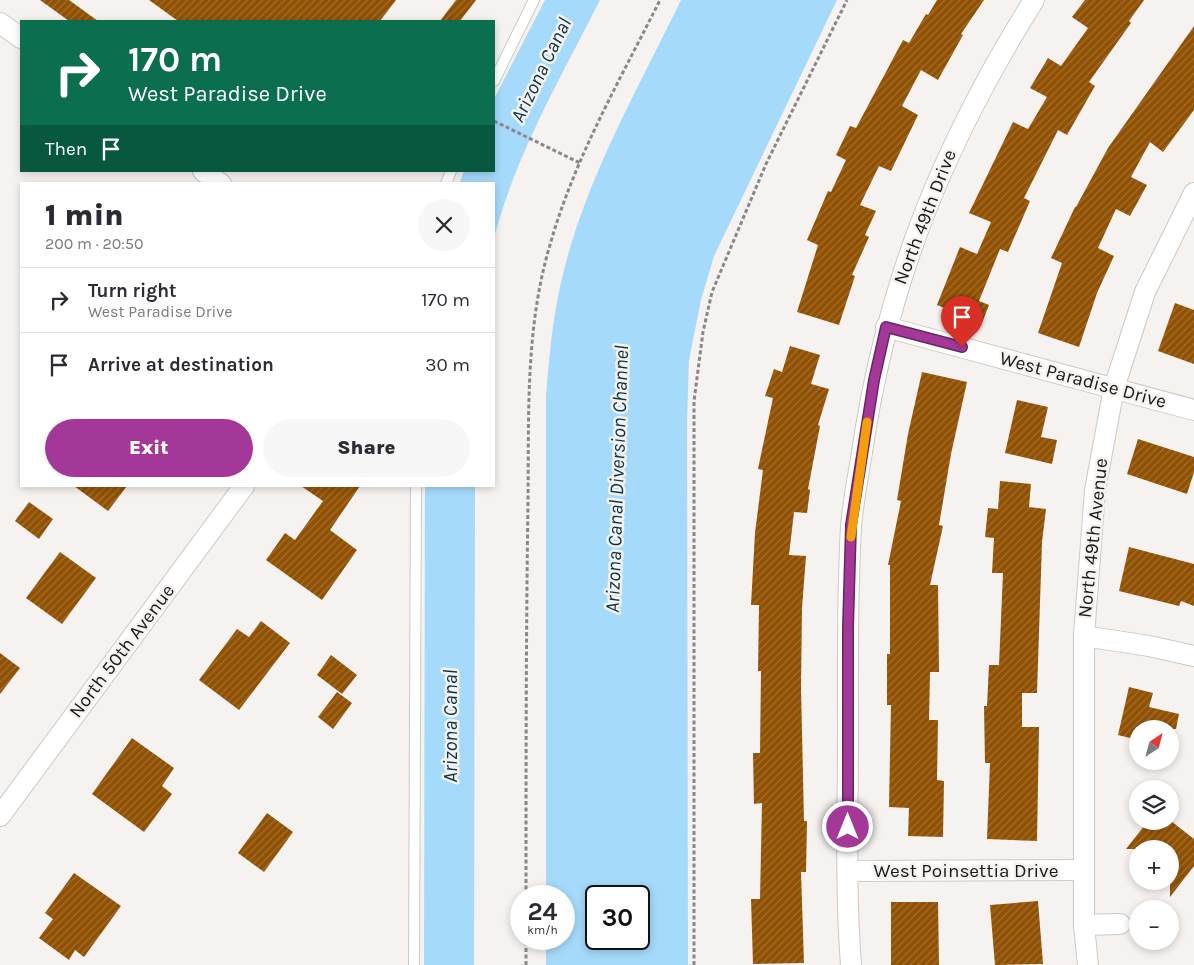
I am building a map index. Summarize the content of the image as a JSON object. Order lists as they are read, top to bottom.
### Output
{
  "streets": {
    "street": [
      "North 49th Drive",
      "West Paradise Drive",
      "North 49th Avenue",
      "North 50th Avenue",
      "West Poinsettia Drive"
    ]
  },
  "crossings": [
    ["North 49th Drive", "West Paradise Drive"],
    ["North 49th Drive", "West Poinsettia Drive"],
    ["West Paradise Drive", "North 49th Avenue"],
    ["North 49th Avenue", "West Poinsettia Drive"]
  ],
  "water": ["Arizona Canal", "Arizona Canal Diversion Channel"],
  "north": "top right",
  "page": {
    "turn": ["170 m", "West Paradise Drive"],
    "then": "Then",
    "heading": ["1 min", "200 m · 20:50"],
    "list": [
      {
        "name": "Turn right",
        "note": "West Paradise Drive",
        "value": "170 m"
      },
      {
        "name": "Arrive at destination",
        "value": "30 m"
      }
    ],
    "buttons": ["Exit", "Share"],
    "map_buttons": ["+", "−"],
    "speed": "24 km/h",
    "limit": "30"
  }
}
